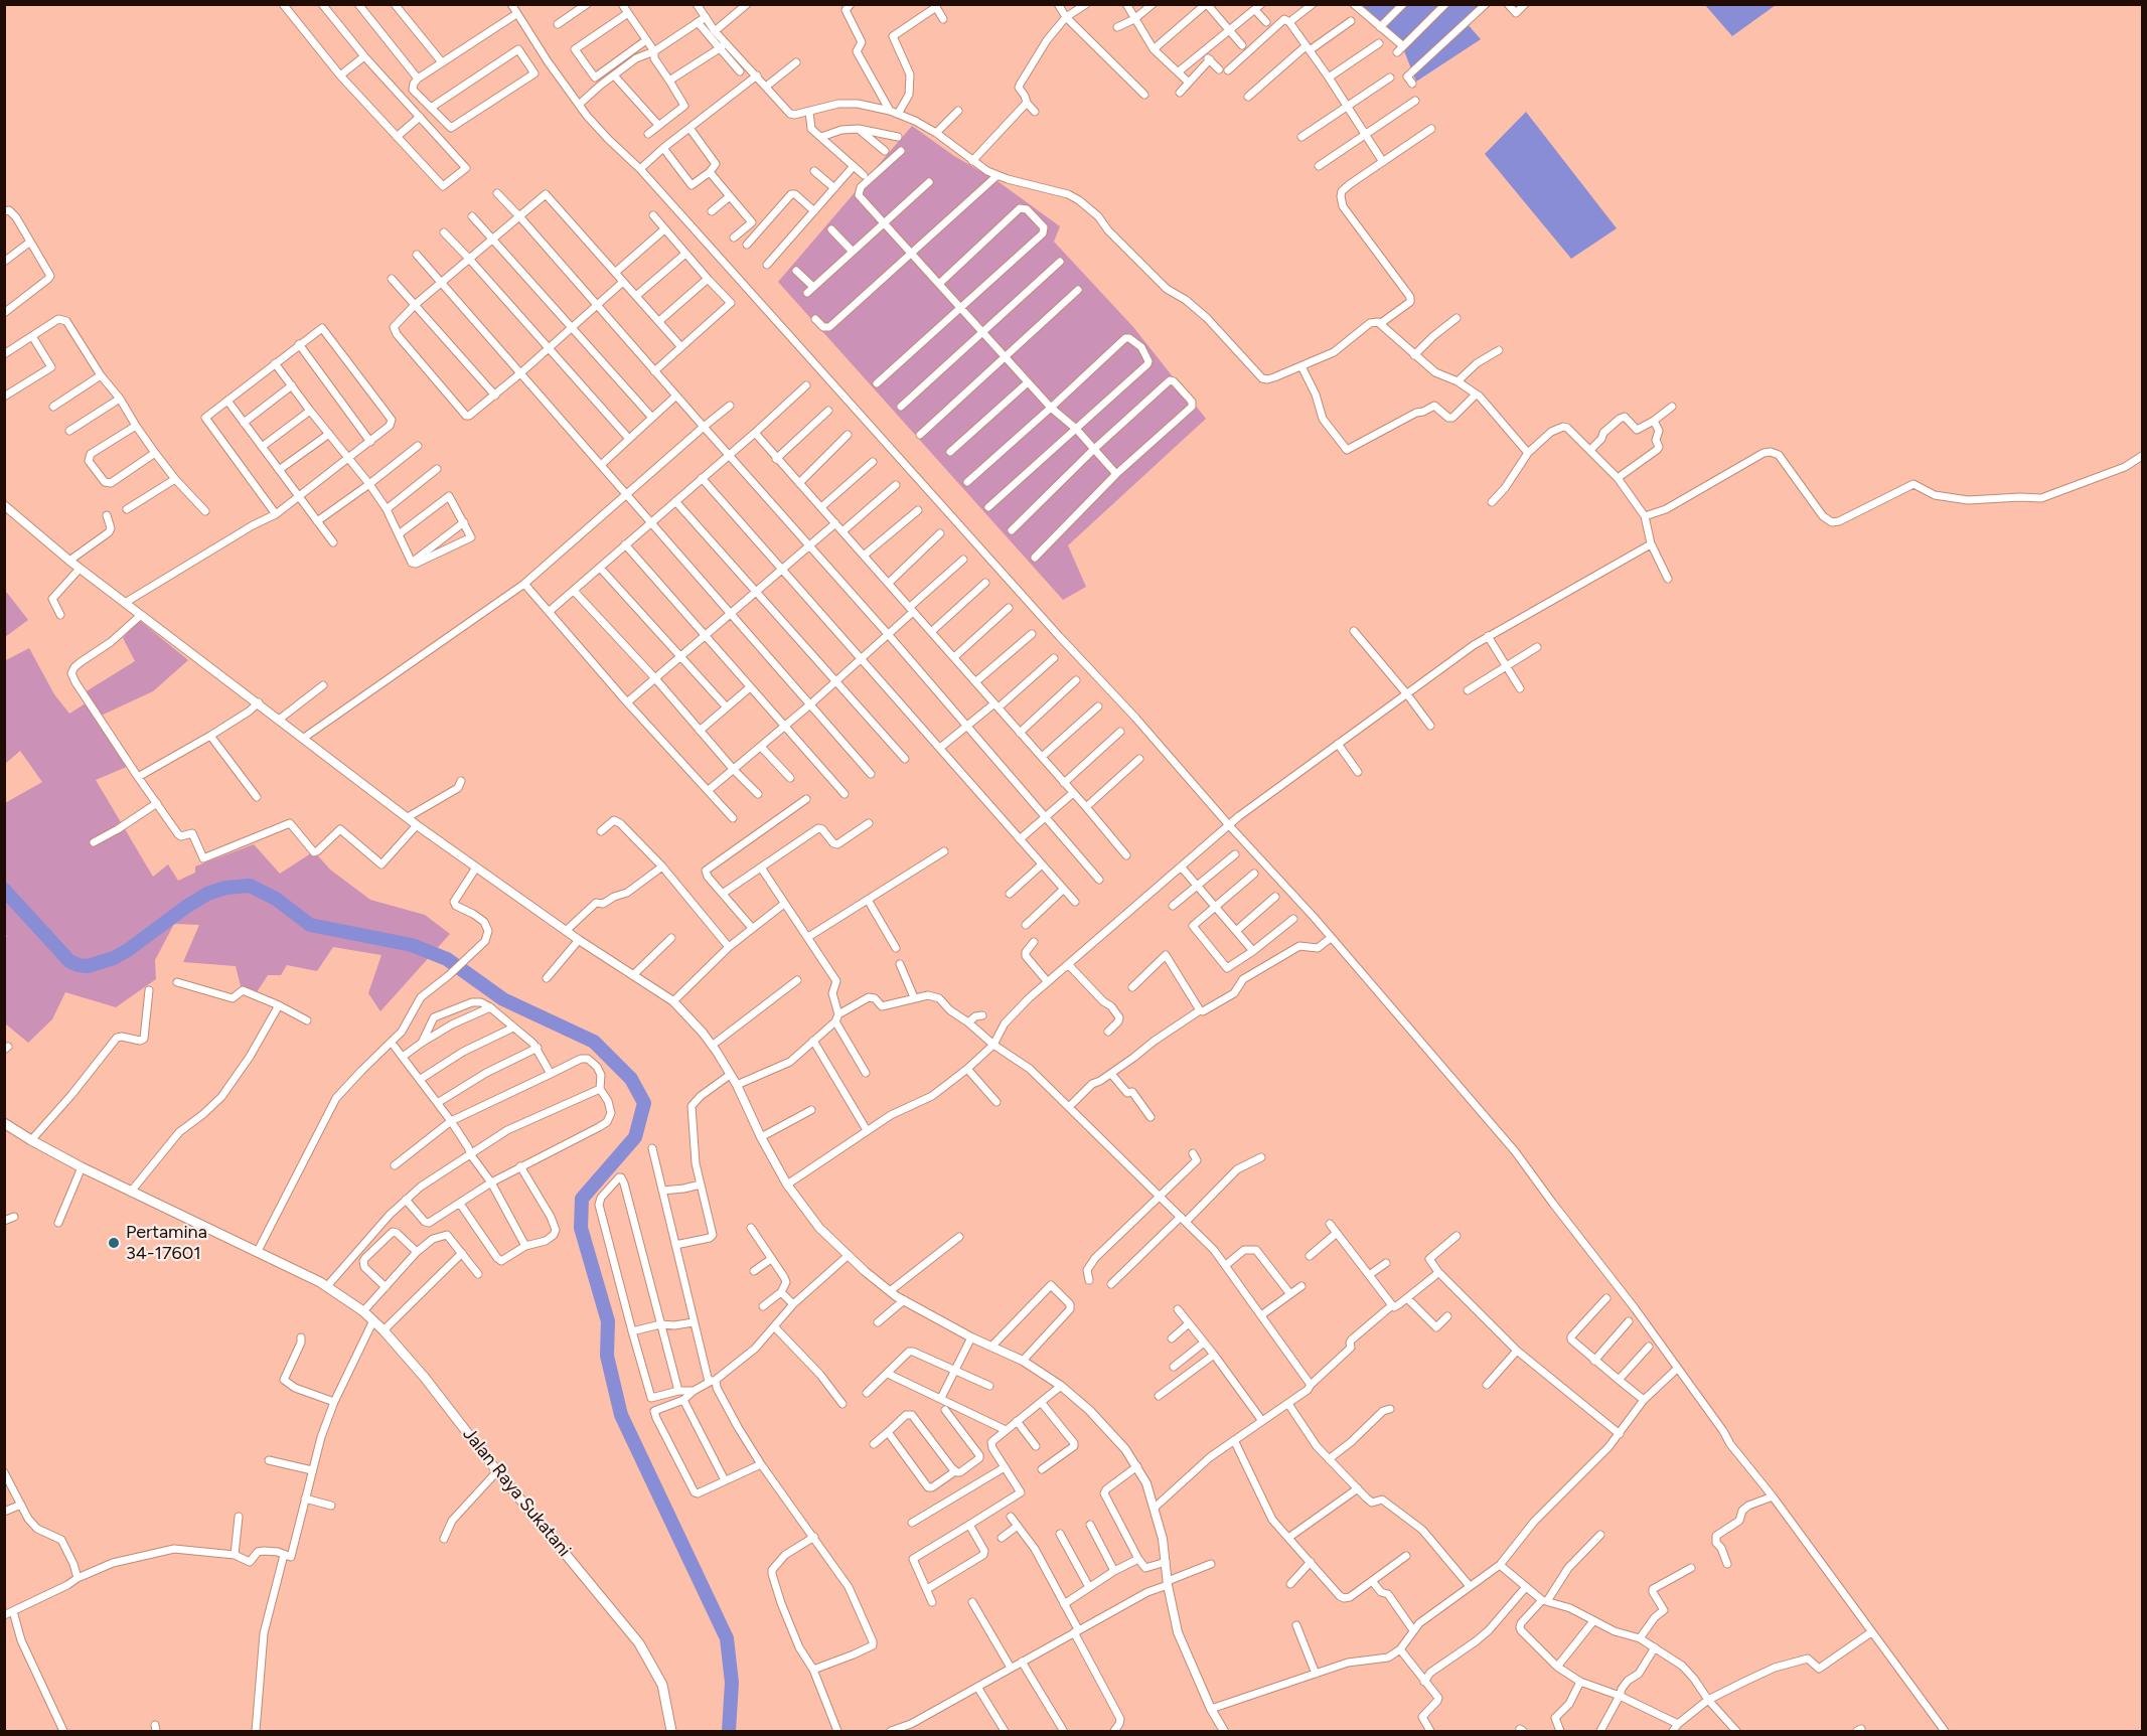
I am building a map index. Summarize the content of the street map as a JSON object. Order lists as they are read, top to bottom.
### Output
{
  "streets": {
    "main road": ["Jalan Raya Sukatani"]
  },
  "places": ["Pertamina 34-17601"]
}
